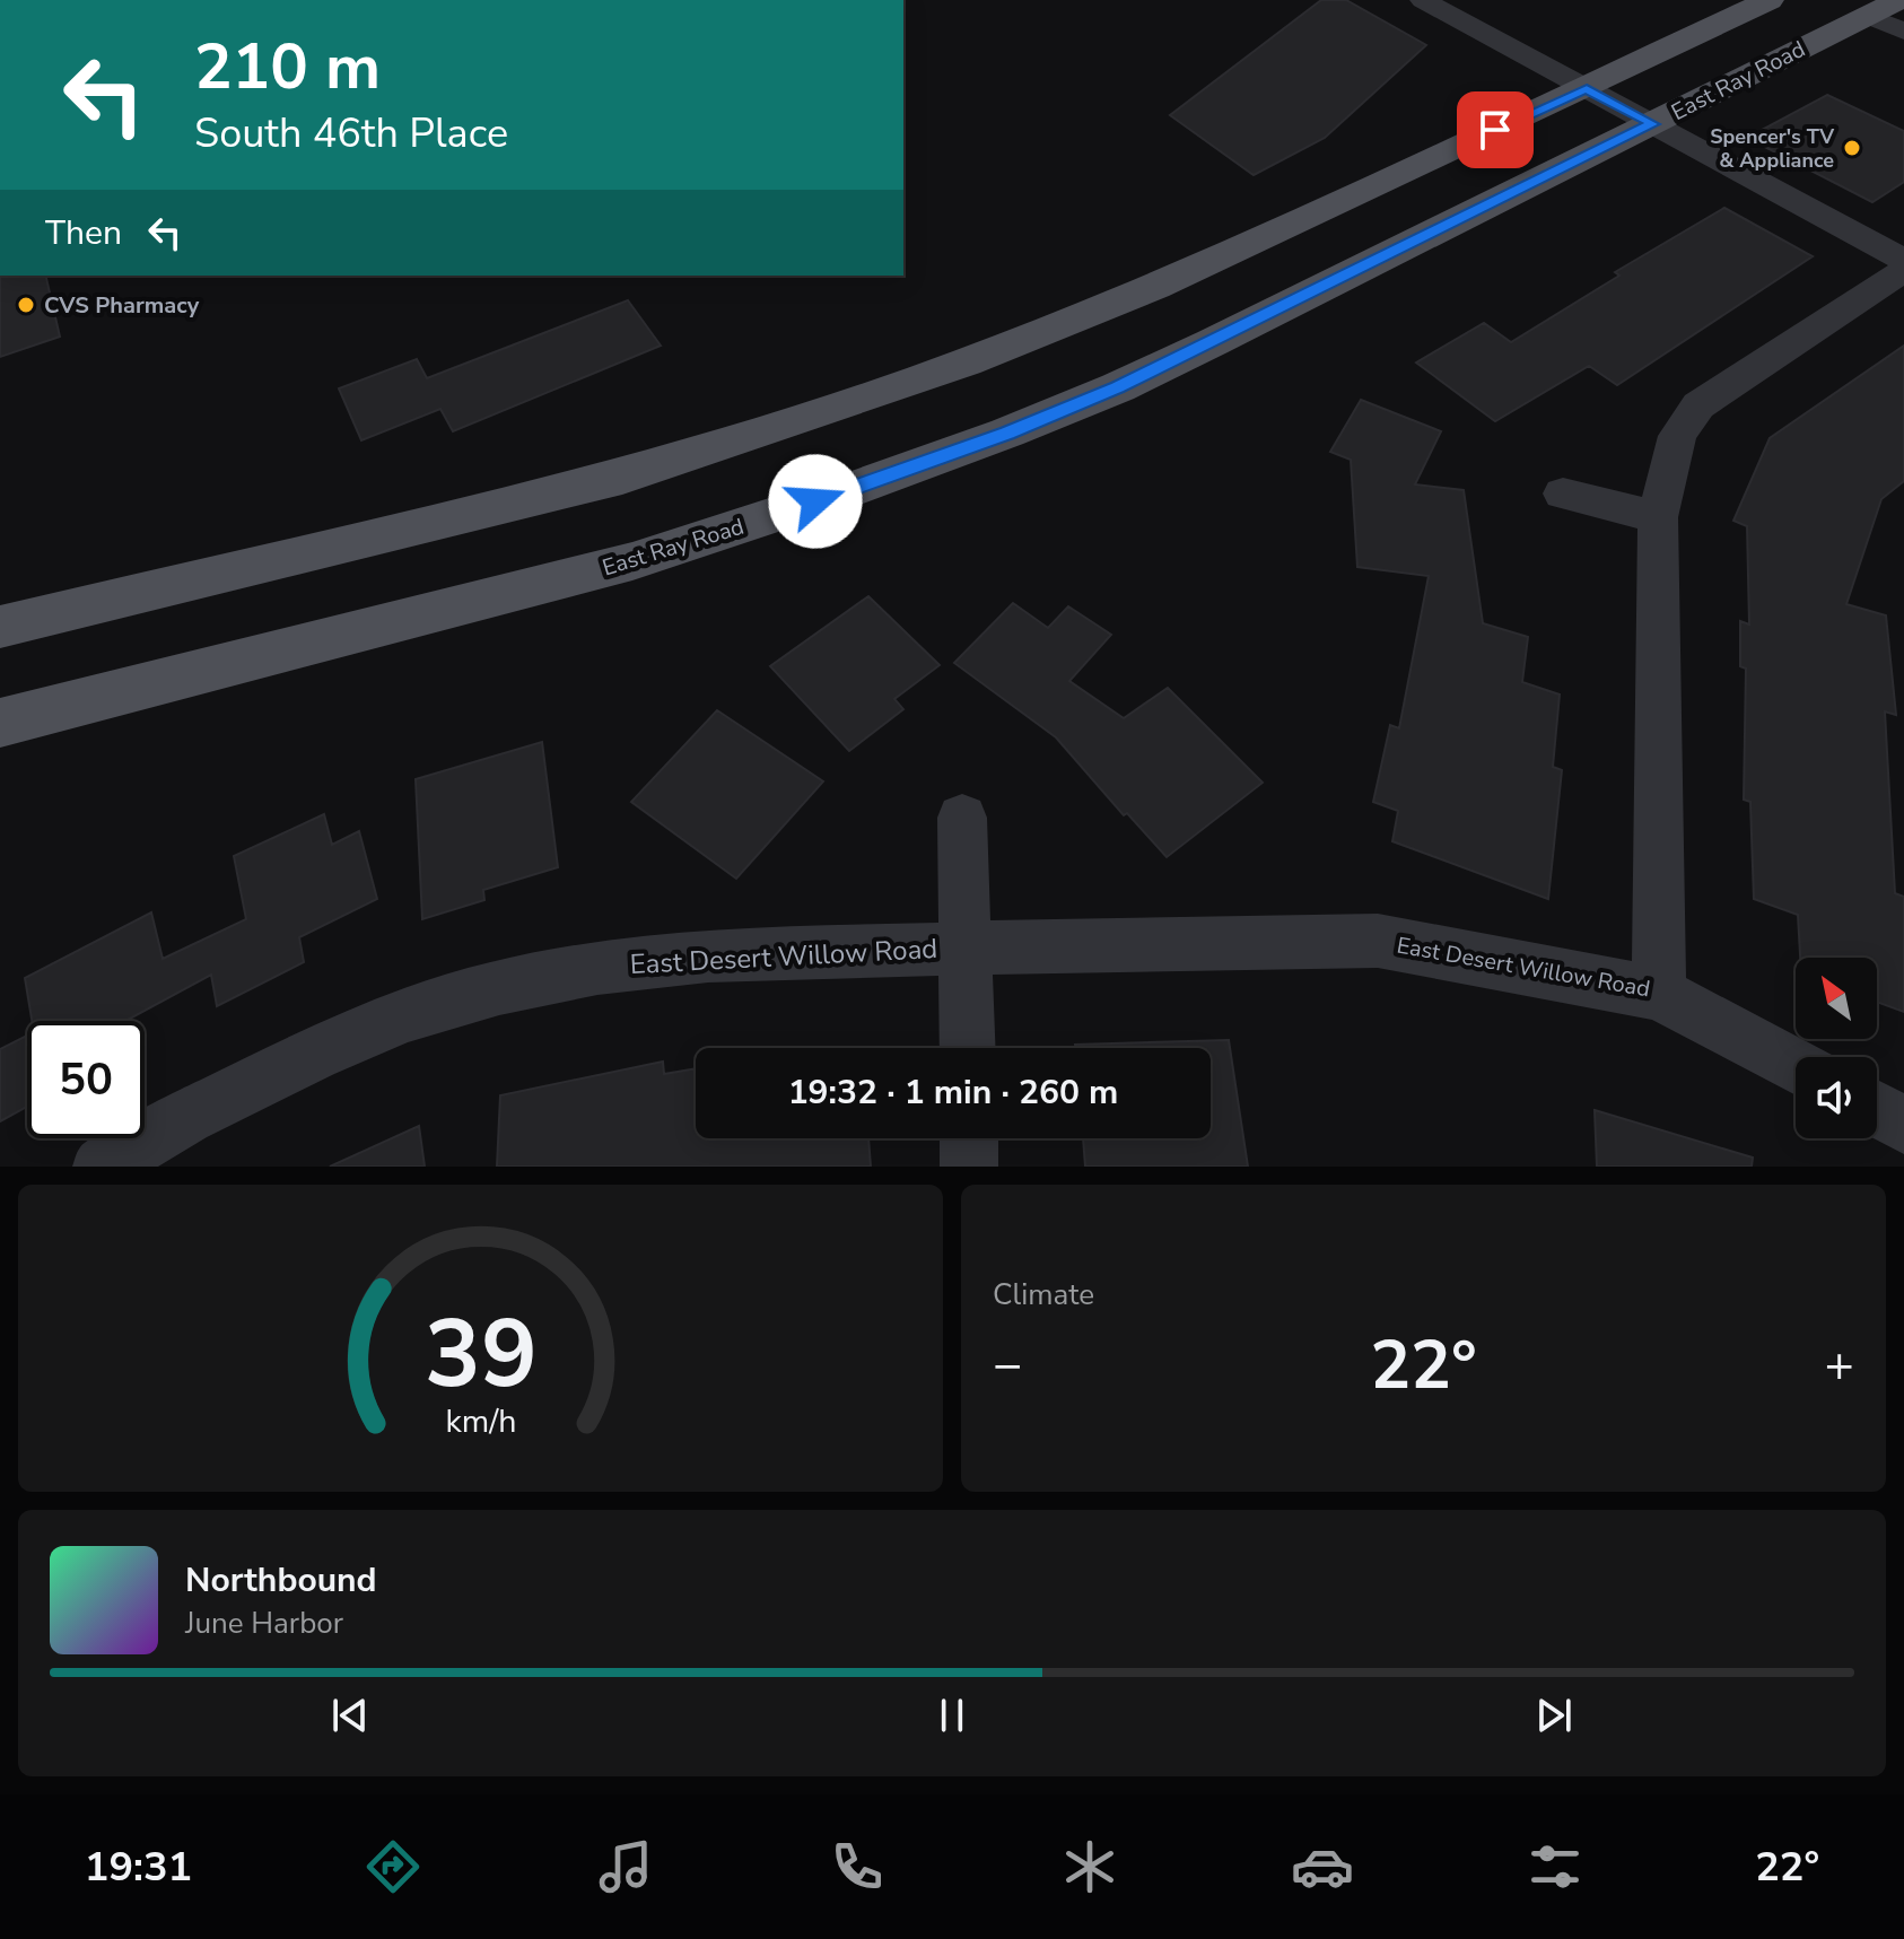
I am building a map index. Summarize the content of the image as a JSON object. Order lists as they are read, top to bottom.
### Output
{
  "streets": {
    "main road": ["East Ray Road"],
    "street": ["East Desert Willow Road"]
  },
  "places": ["Spencer's TV & Appliance", "CVS Pharmacy"],
  "north": "top left",
  "page": {
    "turn": ["210 m", "South 46th Place"],
    "then": "Then",
    "limit": "50",
    "trip": "19:32 · 1 min · 260 m",
    "tile": "Climate",
    "heat": ["−", "22°", "+"],
    "song": ["Northbound", "June Harbor"],
    "tabs": ["19:31", "22°"],
    "gauge": ["39", "km/h"]
  }
}
